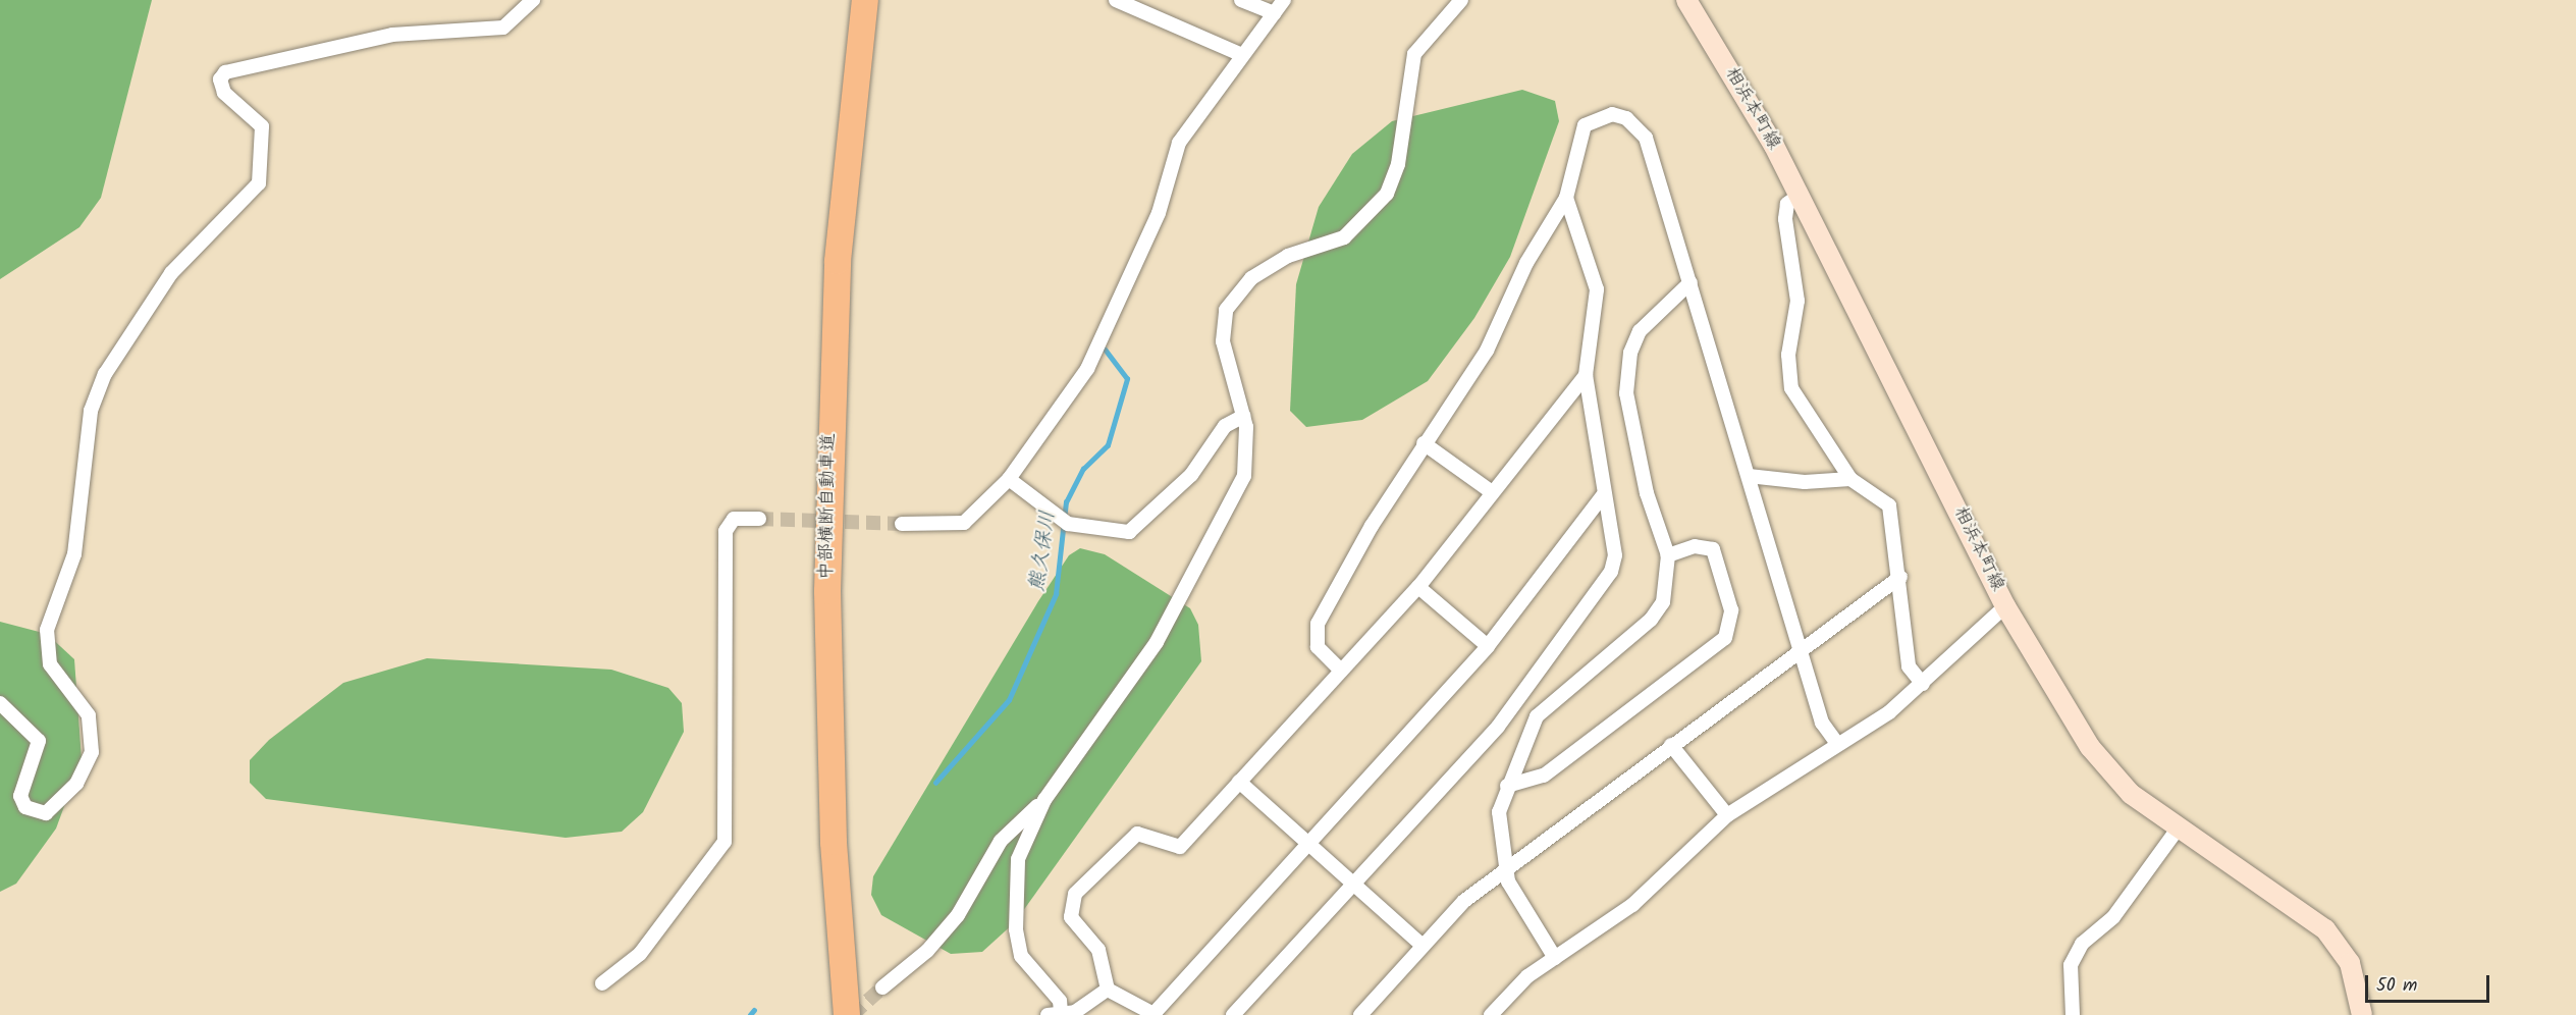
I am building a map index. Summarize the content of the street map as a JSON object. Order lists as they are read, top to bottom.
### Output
{
  "streets": {
    "highway": ["中部横断自動車道"],
    "main road": ["相浜本町線"]
  },
  "water": ["熊久保川"],
  "scale_bar": "50 m"
}
